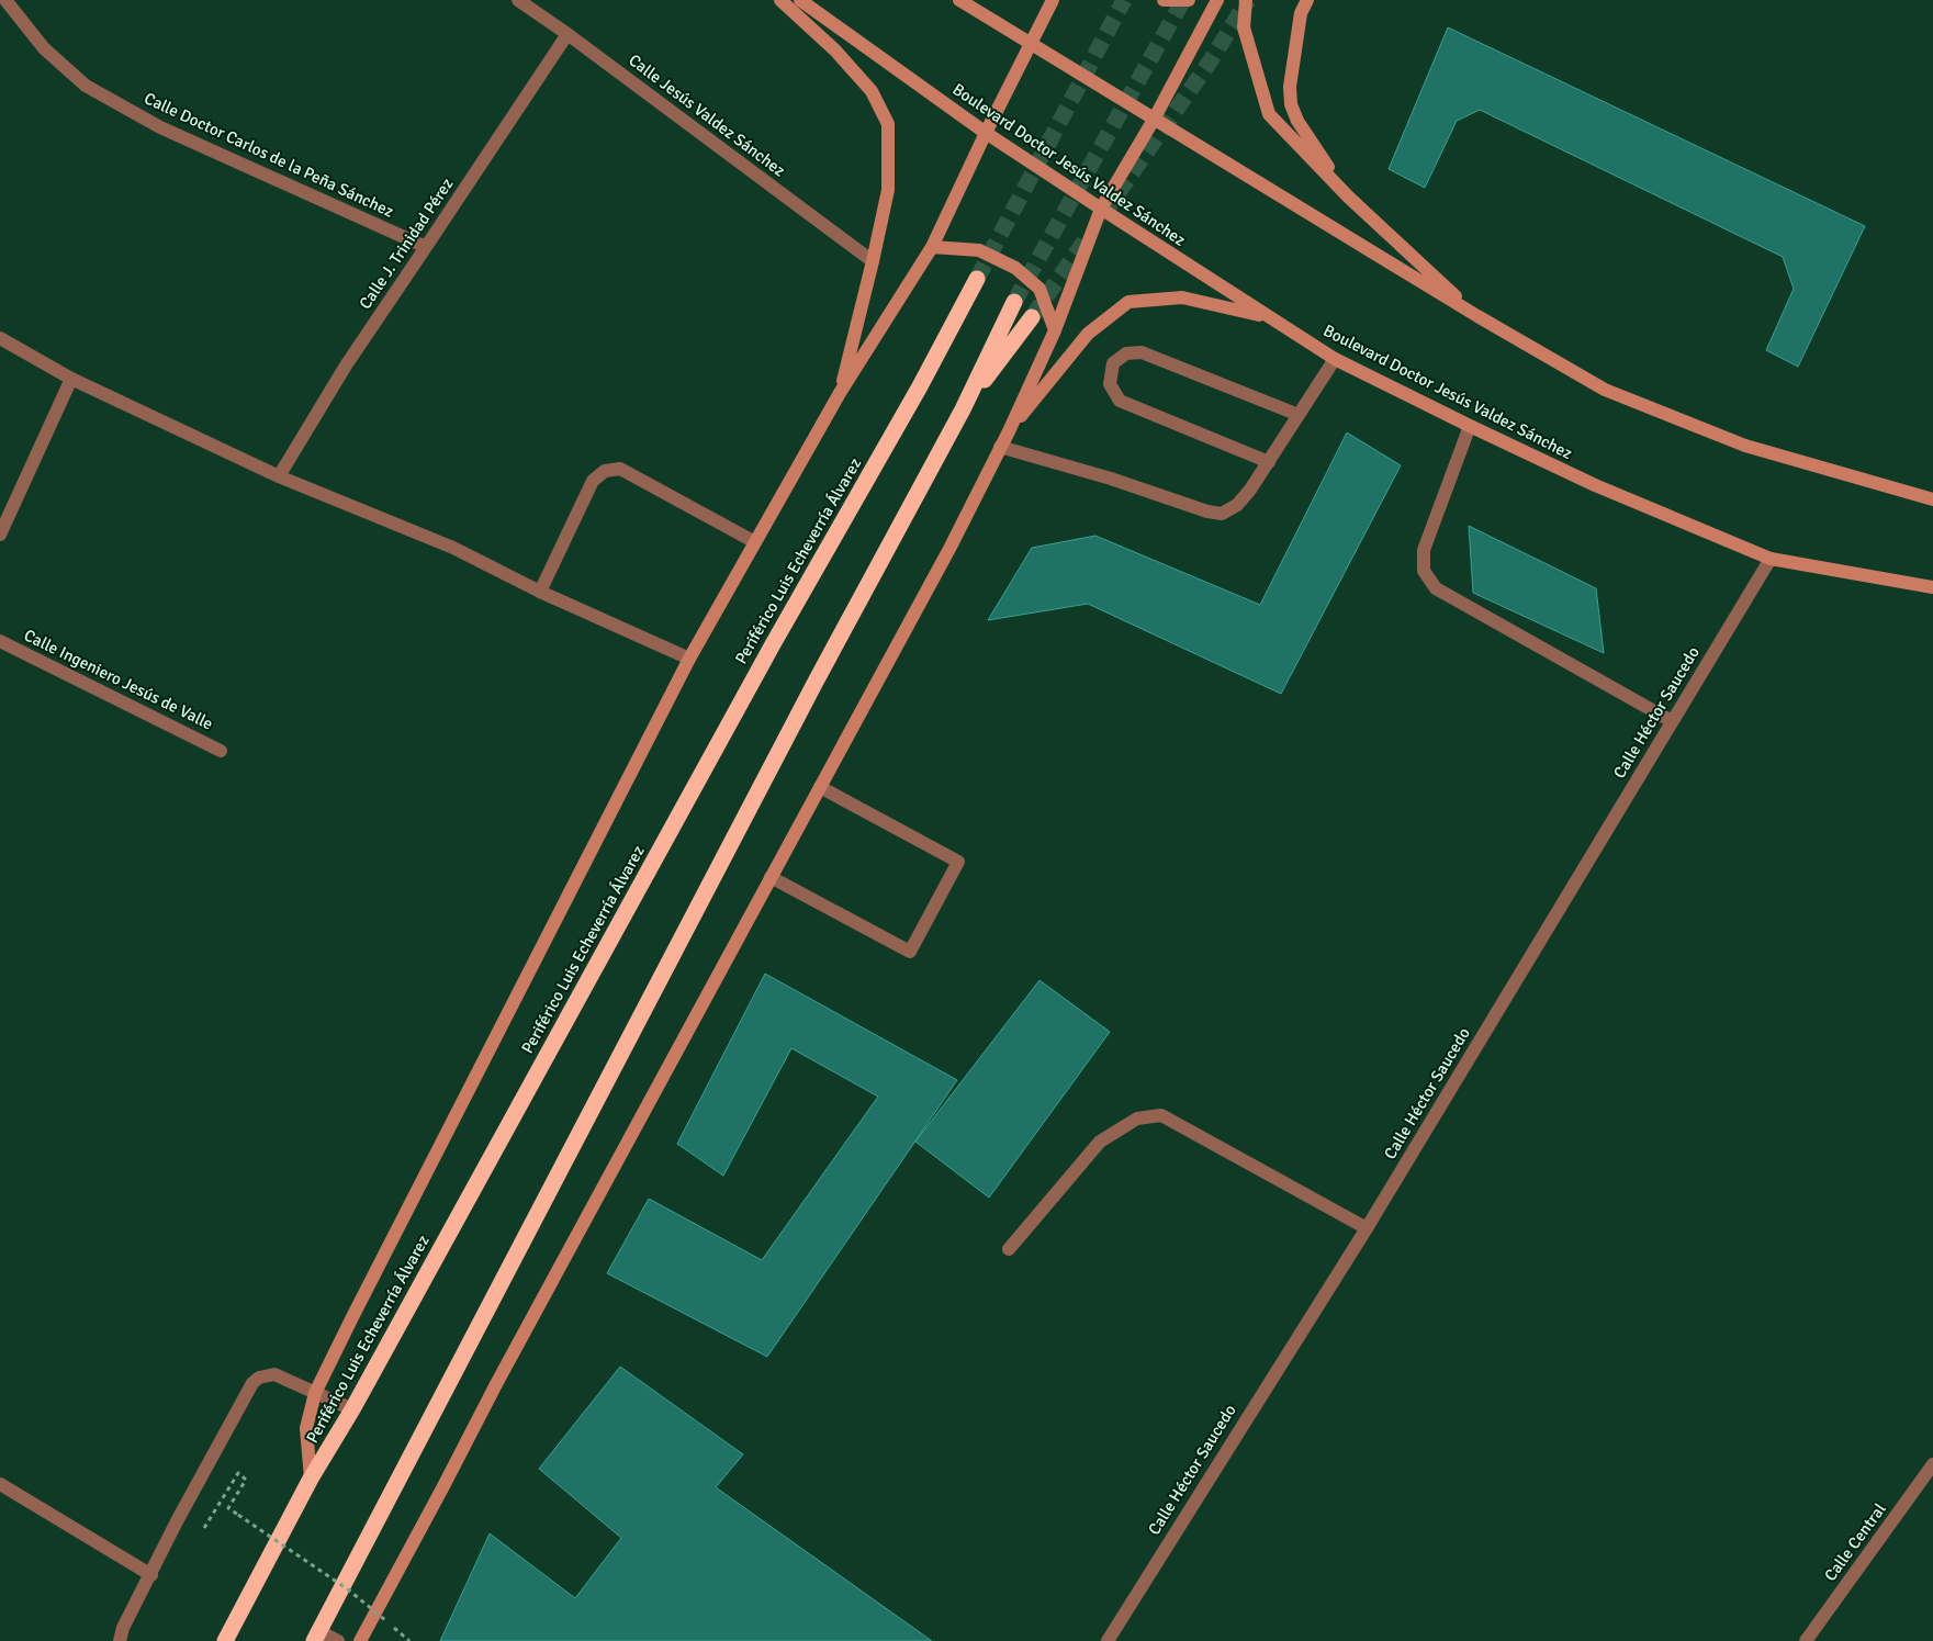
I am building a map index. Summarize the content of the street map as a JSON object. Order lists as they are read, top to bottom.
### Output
{
  "streets": {
    "highway": ["Periférico Luis Echeverría Álvarez"],
    "main road": ["Boulevard Doctor Jesús Valdez Sánchez"],
    "street": [
      "Calle Jesús Valdez Sánchez",
      "Calle Doctor Carlos de la Peña Sánchez",
      "Calle J. Trinidad Pérez",
      "Calle Ingeniero Jesús de Valle",
      "Calle Héctor Saucedo",
      "Calle Central"
    ]
  },
  "crossings": [
    ["Calle Jesús Valdez Sánchez", "Calle J. Trinidad Pérez"],
    ["Calle Doctor Carlos de la Peña Sánchez", "Calle J. Trinidad Pérez"],
    ["Boulevard Doctor Jesús Valdez Sánchez", "Calle Héctor Saucedo"]
  ]
}
